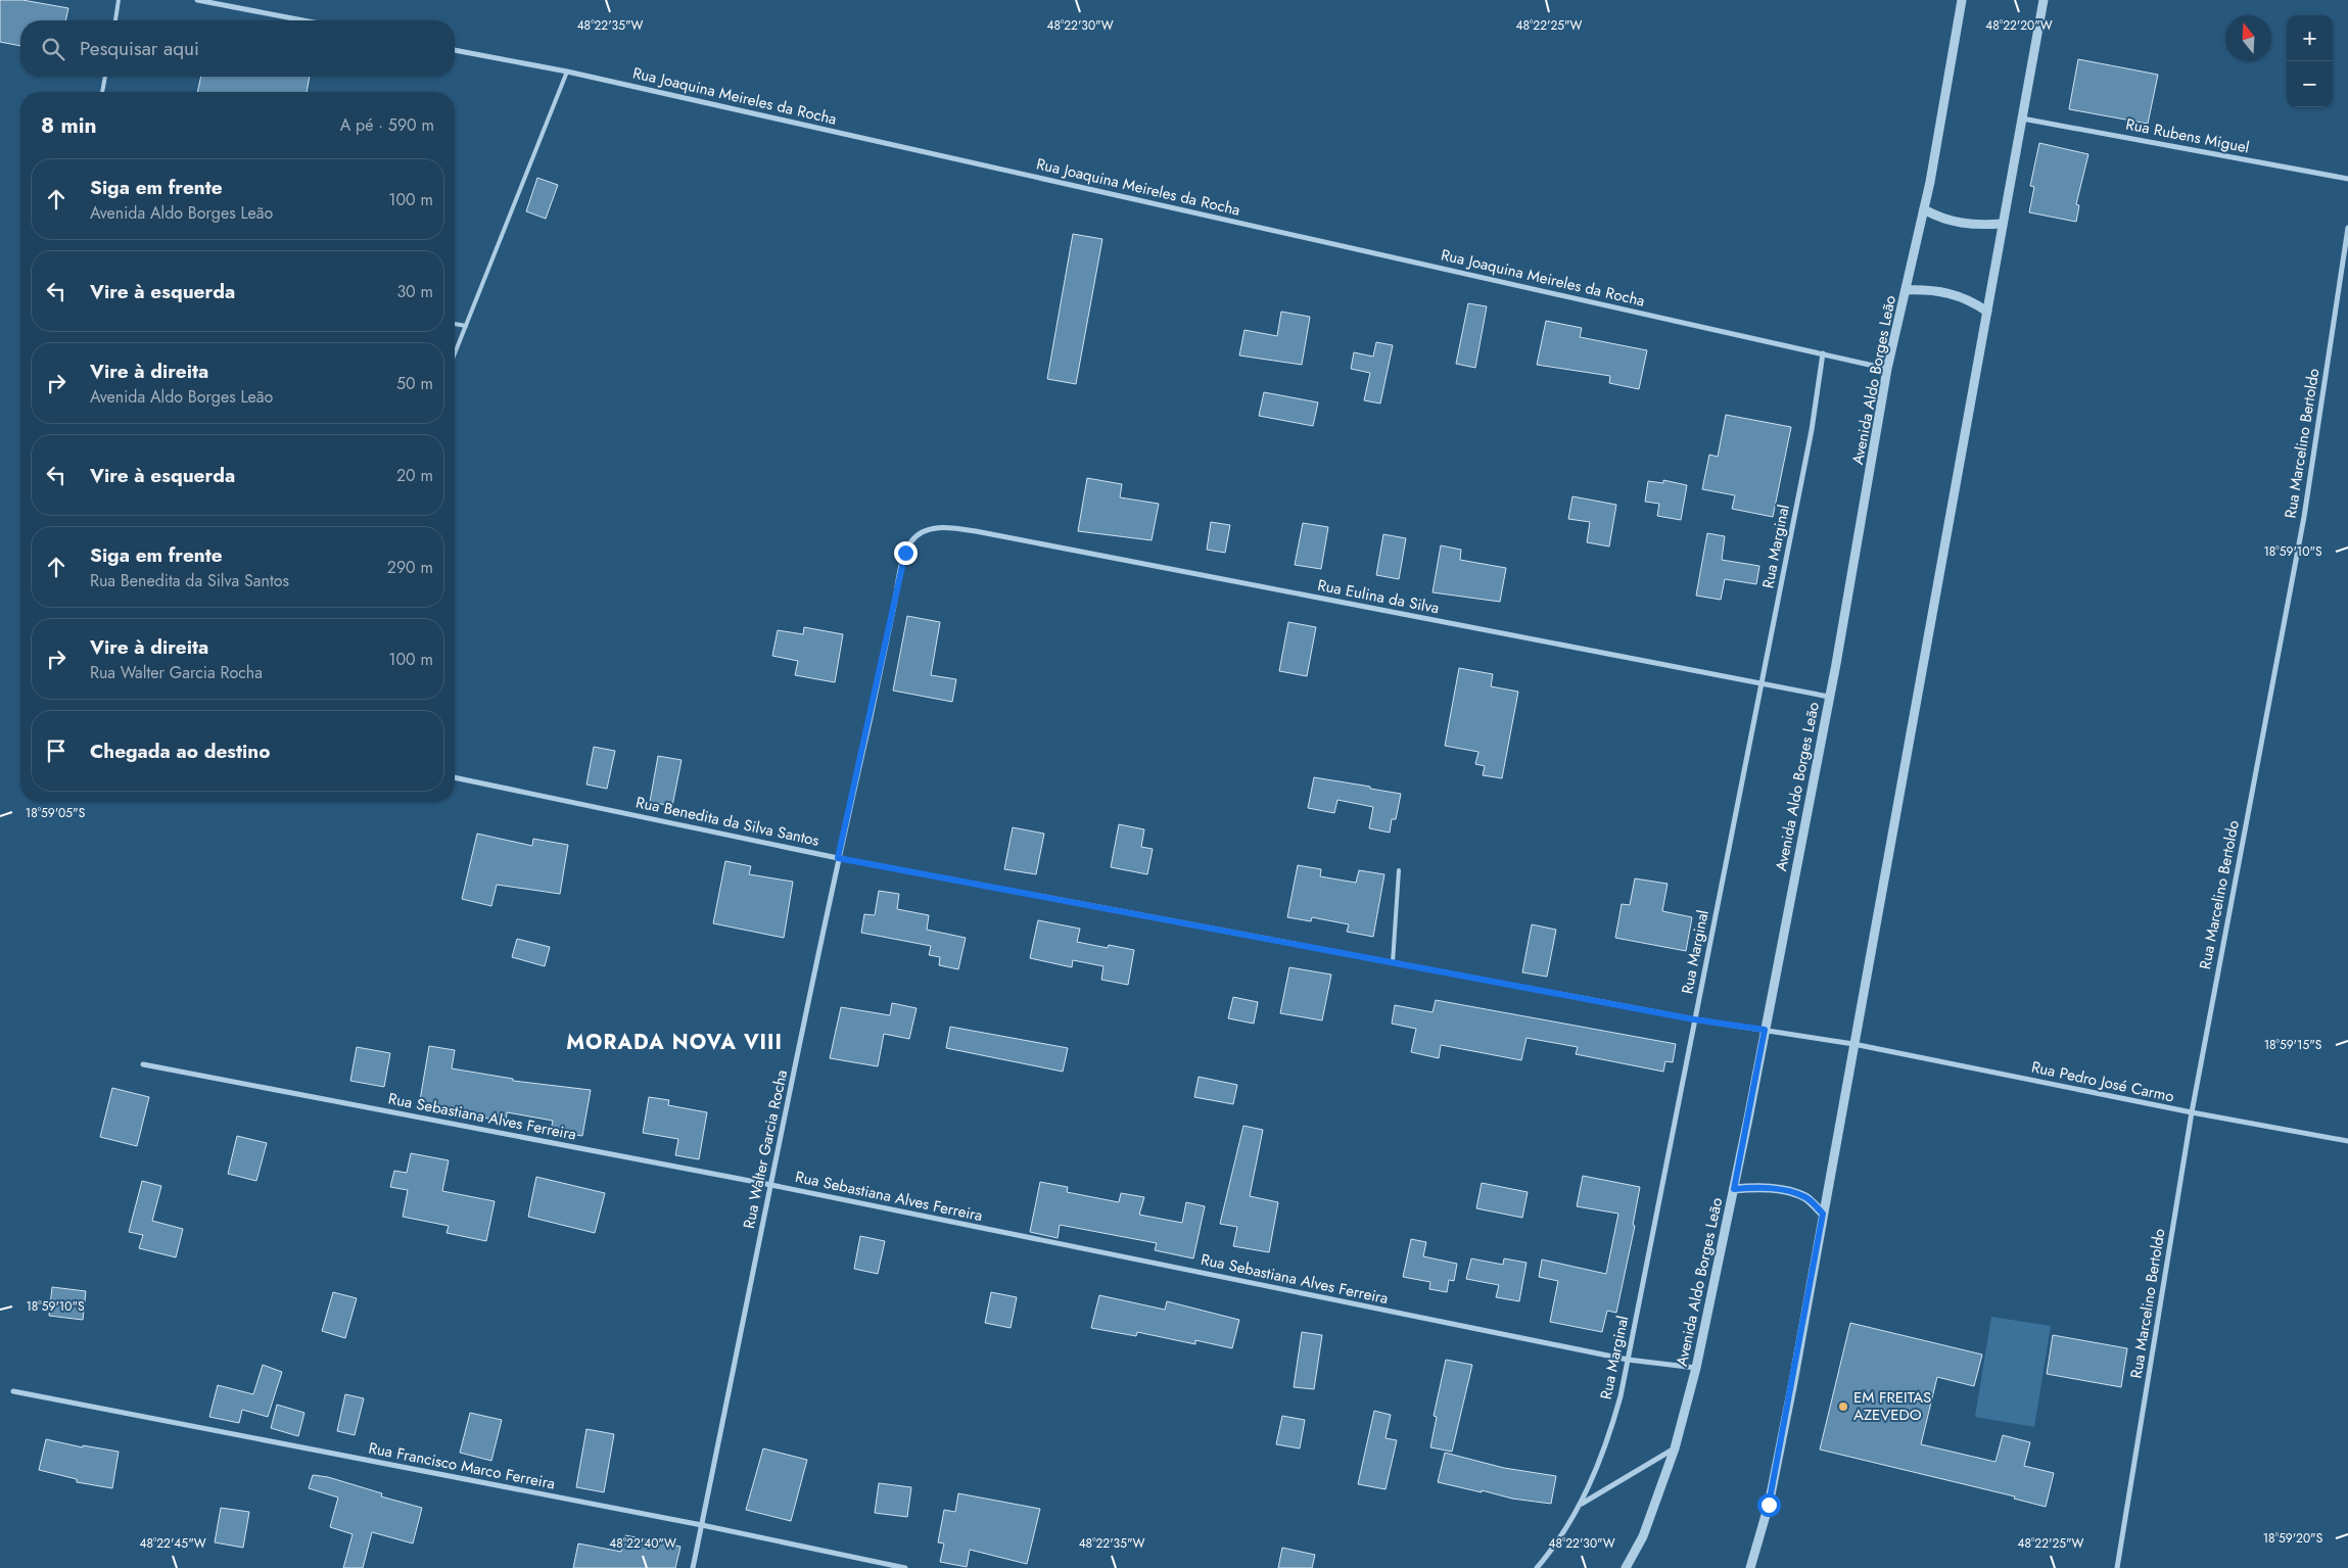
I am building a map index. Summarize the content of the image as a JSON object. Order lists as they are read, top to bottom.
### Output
{
  "streets": {
    "street": [
      "Rua Joaquina Meireles da Rocha",
      "Rua Rubens Miguel",
      "Avenida Aldo Borges Leão",
      "Rua Marcelino Bertoldo",
      "Rua Marginal",
      "Rua Eulina da Silva",
      "Rua Benedita da Silva Santos",
      "Rua Pedro José Carmo",
      "Rua Sebastiana Alves Ferreira",
      "Rua Walter Garcia Rocha",
      "Rua Francisco Marco Ferreira"
    ]
  },
  "crossings": [
    ["Rua Joaquina Meireles da Rocha", "Avenida Aldo Borges Leão"],
    ["Rua Joaquina Meireles da Rocha", "Rua Marginal"],
    ["Avenida Aldo Borges Leão", "Rua Eulina da Silva"],
    ["Avenida Aldo Borges Leão", "Rua Benedita da Silva Santos"],
    ["Avenida Aldo Borges Leão", "Rua Pedro José Carmo"],
    ["Avenida Aldo Borges Leão", "Rua Sebastiana Alves Ferreira"],
    ["Rua Marcelino Bertoldo", "Rua Pedro José Carmo"],
    ["Rua Marginal", "Rua Eulina da Silva"],
    ["Rua Marginal", "Rua Benedita da Silva Santos"],
    ["Rua Marginal", "Rua Sebastiana Alves Ferreira"],
    ["Rua Eulina da Silva", "Rua Walter Garcia Rocha"],
    ["Rua Benedita da Silva Santos", "Rua Pedro José Carmo"],
    ["Rua Benedita da Silva Santos", "Rua Walter Garcia Rocha"],
    ["Rua Sebastiana Alves Ferreira", "Rua Walter Garcia Rocha"],
    ["Rua Walter Garcia Rocha", "Rua Francisco Marco Ferreira"]
  ],
  "districts": ["MORADA NOVA VIII"],
  "places": ["EM FREITAS AZEVEDO"],
  "north": "top",
  "page": {
    "map_buttons": ["+", "−"],
    "search": "Pesquisar aqui",
    "heading": ["8 min", "A pé · 590 m"],
    "list": [
      ["Siga em frente", "Avenida Aldo Borges Leão", "100 m"],
      ["Vire à esquerda", "30 m"],
      ["Vire à direita", "Avenida Aldo Borges Leão", "50 m"],
      ["Vire à esquerda", "20 m"],
      ["Siga em frente", "Rua Benedita da Silva Santos", "290 m"],
      ["Vire à direita", "Rua Walter Garcia Rocha", "100 m"],
      "Chegada ao destino"
    ]
  },
  "coordinates": [
    "48°22'35\"W",
    "48°22'30\"W",
    "48°22'25\"W",
    "48°22'20\"W",
    "18°59'10\"S",
    "18°59'05\"S",
    "18°59'15\"S",
    "18°59'20\"S",
    "48°22'45\"W",
    "48°22'40\"W"
  ]
}
